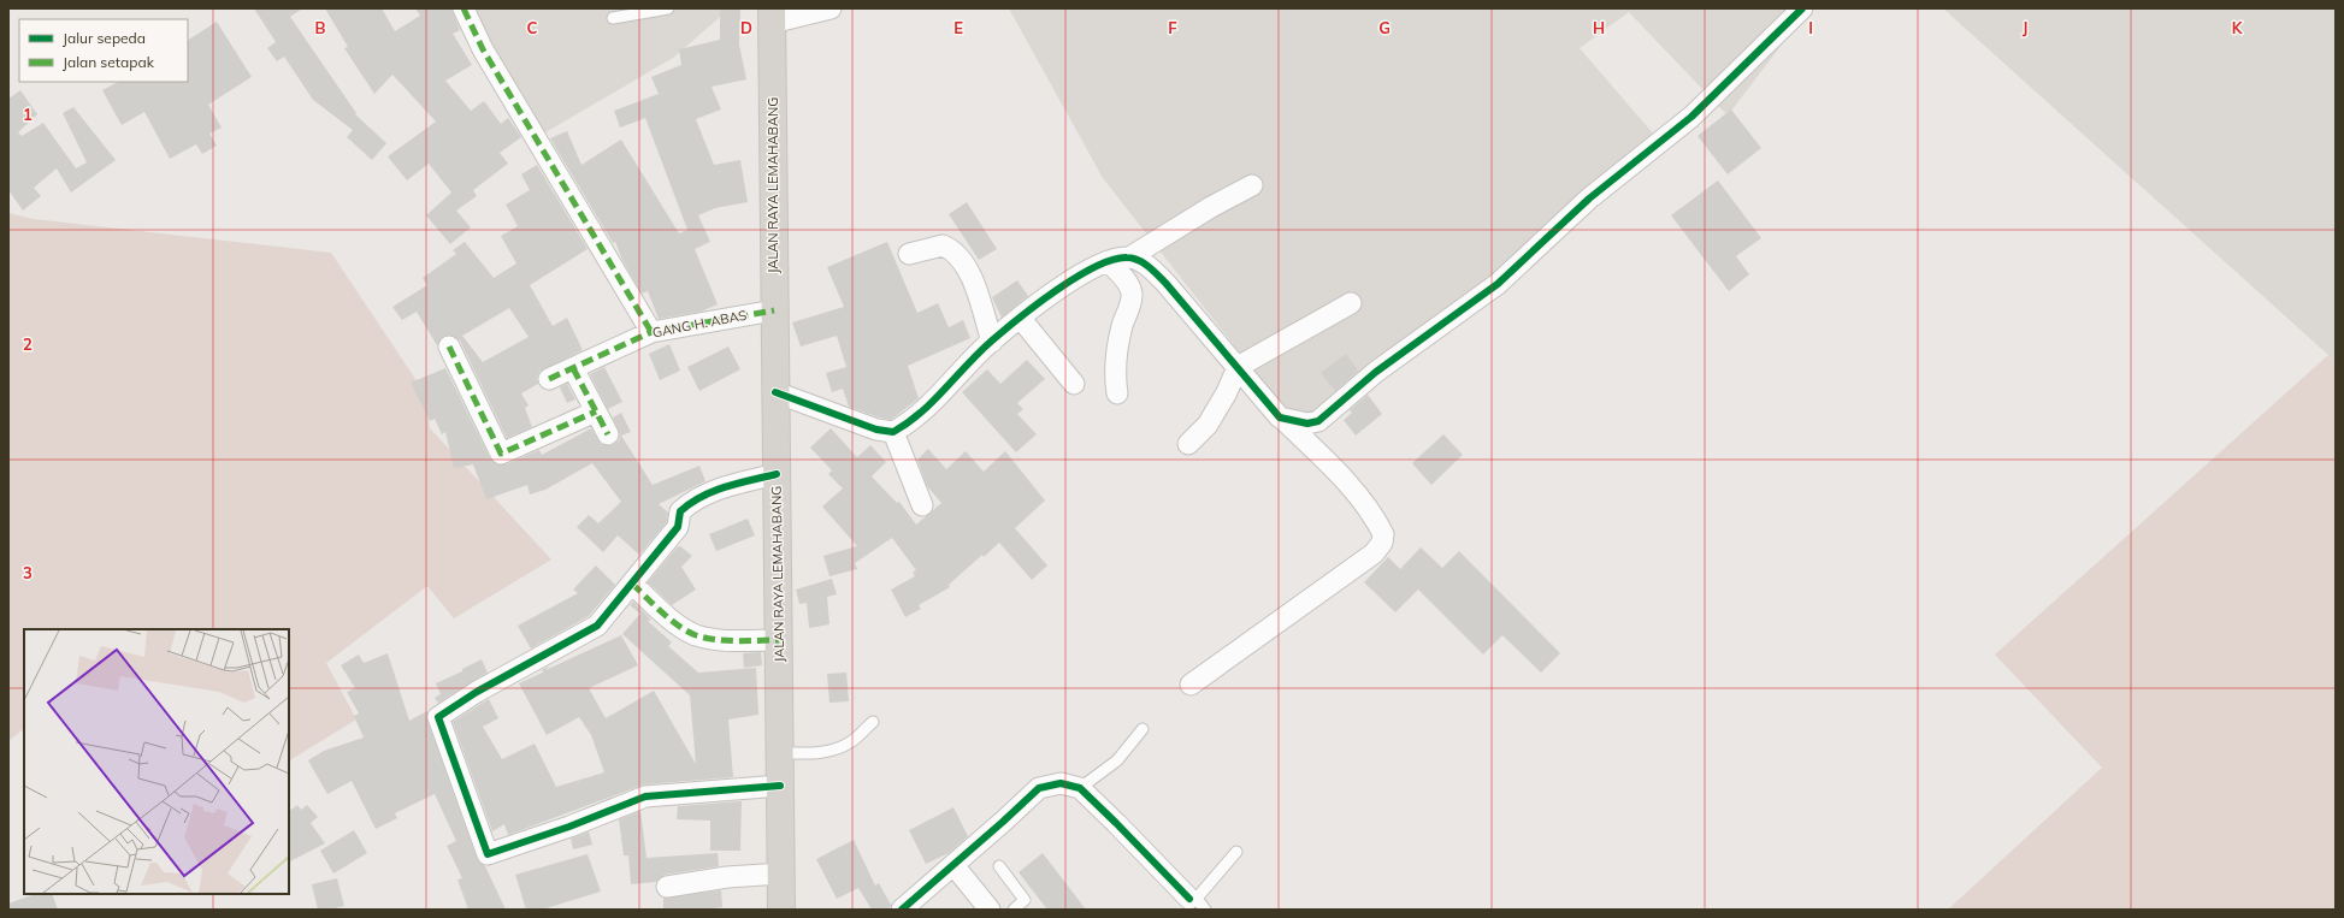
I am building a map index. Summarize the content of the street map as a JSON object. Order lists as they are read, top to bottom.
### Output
{
  "streets": {
    "main road": ["JALAN RAYA LEMAHABANG"],
    "street": ["GANG H. ABAS"]
  },
  "crossings": [
    ["JALAN RAYA LEMAHABANG", "GANG H. ABAS"]
  ],
  "legend": ["Jalur sepeda", "Jalan setapak"],
  "grid": {
    "columns": [
      "B",
      "C",
      "D",
      "E",
      "F",
      "G",
      "H",
      "I",
      "J",
      "K"
    ],
    "rows": ["1", "2", "3"]
  }
}
